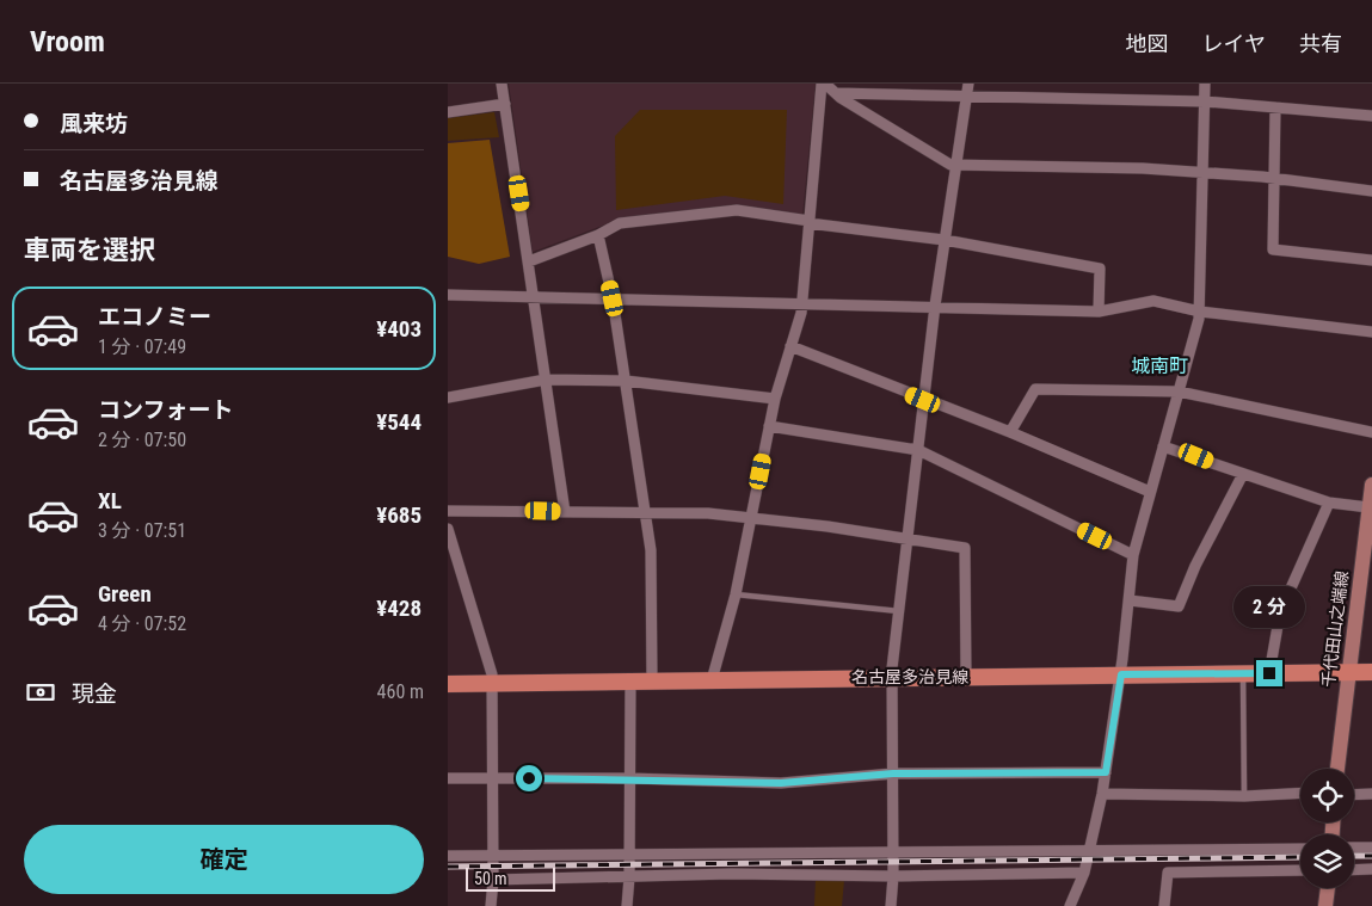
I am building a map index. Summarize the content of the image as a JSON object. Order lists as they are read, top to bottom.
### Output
{
  "streets": {
    "main road": ["名古屋多治見線"],
    "street": ["千代田山之端線"]
  },
  "crossings": [
    ["千代田山之端線", "名古屋多治見線"]
  ],
  "districts": ["城南町"],
  "scale_bar": "50 m",
  "page": {
    "header": "Vroom",
    "nav": ["地図", "レイヤ", "共有"],
    "banner": ["風来坊", "名古屋多治見線"],
    "heading": "車両を選択",
    "list": [
      {
        "name": "エコノミー",
        "note": "1 分 · 07:49",
        "value": "¥403"
      },
      {
        "name": "コンフォート",
        "note": "2 分 · 07:50",
        "value": "¥544"
      },
      {
        "name": "XL",
        "note": "3 分 · 07:51",
        "value": "¥685"
      },
      {
        "name": "Green",
        "note": "4 分 · 07:52",
        "value": "¥428"
      }
    ],
    "bubble": "2 分",
    "pay": ["現金", "460 m"],
    "buttons": "確定",
    "scale": "50 m"
  }
}
